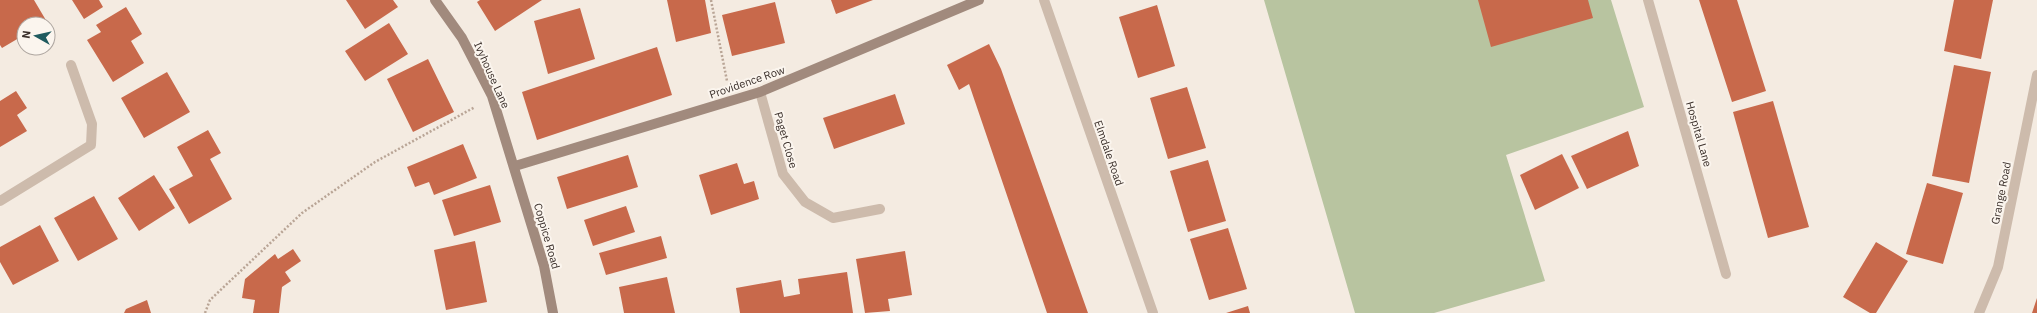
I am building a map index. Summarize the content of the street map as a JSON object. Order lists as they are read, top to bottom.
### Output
{
  "streets": {
    "street": [
      "Ivyhouse Lane",
      "Providence Row",
      "Hospital Lane",
      "Paget Close",
      "Elmdale Road",
      "Grange Road",
      "Coppice Road"
    ]
  },
  "crossings": [
    ["Ivyhouse Lane", "Providence Row"],
    ["Ivyhouse Lane", "Coppice Road"],
    ["Providence Row", "Paget Close"],
    ["Providence Row", "Coppice Road"]
  ],
  "north": "left"
}
